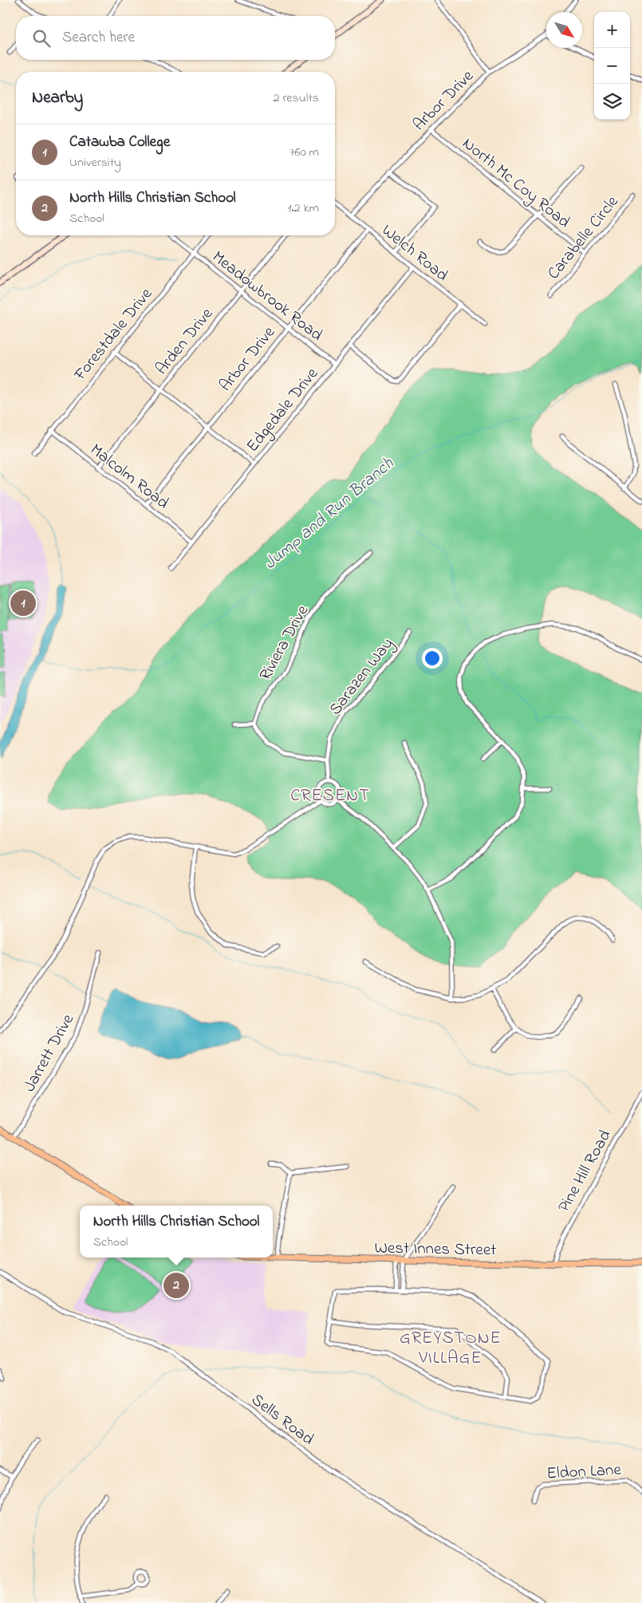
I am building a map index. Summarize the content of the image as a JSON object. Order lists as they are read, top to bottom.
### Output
{
  "streets": {
    "main road": ["West Innes Street"],
    "street": [
      "Arbor Drive",
      "North Mc Coy Road",
      "Carabelle Circle",
      "Welch Road",
      "Meadowbrook Road",
      "Forestdale Drive",
      "Arden Drive",
      "Edgedale Drive",
      "Malcolm Road",
      "Riviera Drive",
      "Sarazen Way",
      "Jarrett Drive",
      "Pine Hill Road",
      "Sells Road",
      "Eldon Lane"
    ]
  },
  "crossings": [
    ["Arbor Drive", "North Mc Coy Road"],
    ["Arbor Drive", "Welch Road"],
    ["Arbor Drive", "Meadowbrook Road"],
    ["Arbor Drive", "Malcolm Road"],
    ["North Mc Coy Road", "Carabelle Circle"],
    ["Welch Road", "Edgedale Drive"],
    ["Meadowbrook Road", "Forestdale Drive"],
    ["Meadowbrook Road", "Arden Drive"],
    ["Meadowbrook Road", "Edgedale Drive"],
    ["Forestdale Drive", "Malcolm Road"],
    ["Arden Drive", "Malcolm Road"],
    ["Edgedale Drive", "Malcolm Road"],
    ["Pine Hill Road", "West Innes Street"]
  ],
  "districts": ["CRESENT", "GREYSTONE VILLAGE"],
  "water": ["Jump and Run Branch"],
  "north": "bottom right",
  "page": {
    "map_buttons": ["+", "−"],
    "search": "Search here",
    "heading": ["Nearby", "2 results"],
    "list": [
      {
        "mark": "1",
        "name": "Catawba College",
        "note": "University",
        "value": "760 m"
      },
      {
        "mark": "2",
        "name": "North Hills Christian School",
        "note": "School",
        "value": "1.2 km"
      }
    ],
    "pins": ["1", "2"],
    "popup": ["North Hills Christian School", "School"]
  }
}
